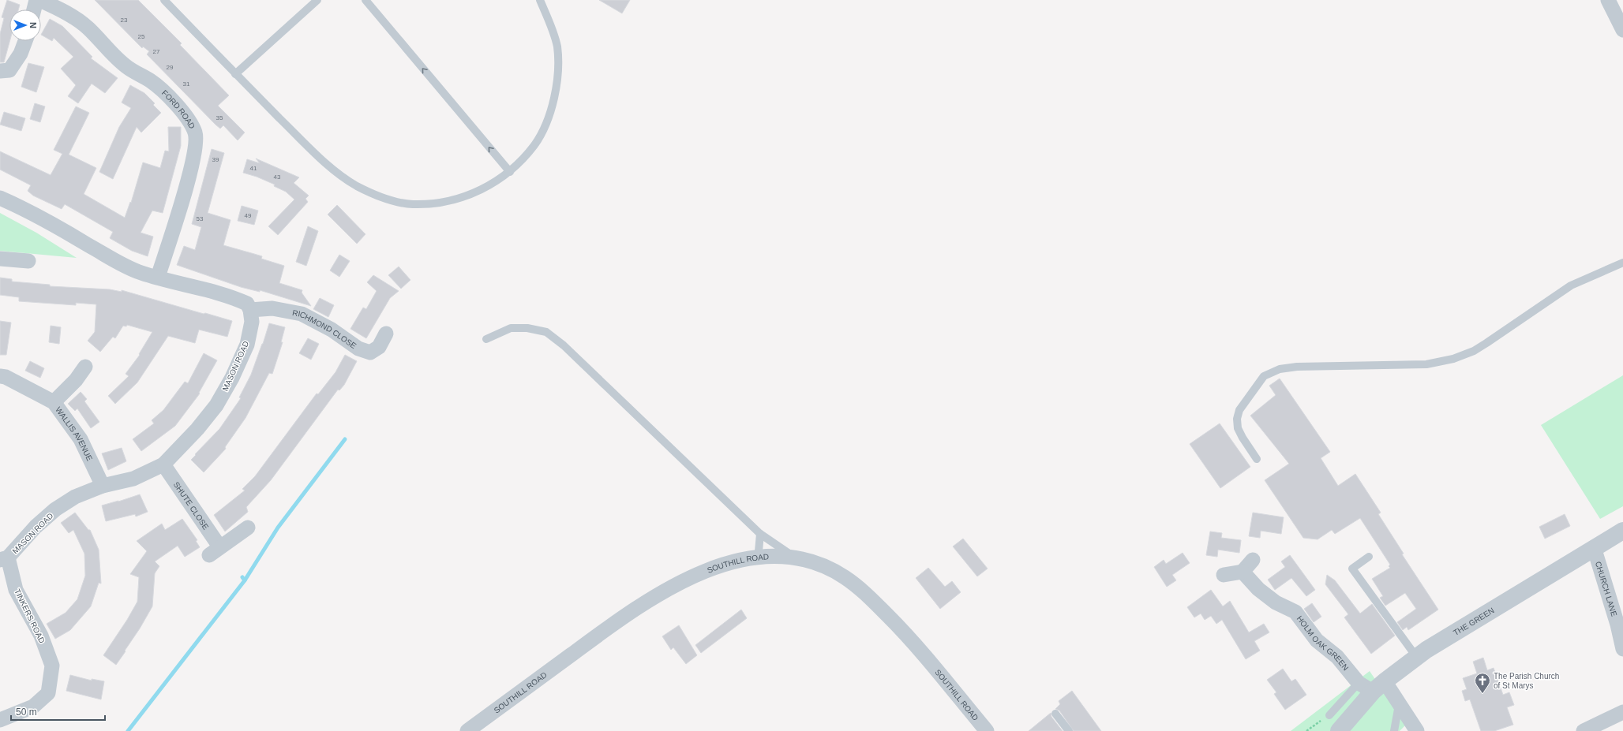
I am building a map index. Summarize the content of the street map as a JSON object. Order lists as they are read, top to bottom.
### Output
{
  "streets": {
    "street": [
      "FORD ROAD",
      "RICHMOND CLOSE",
      "MASON ROAD",
      "WALLIS AVENUE",
      "SHUTE CLOSE",
      "SOUTHILL ROAD",
      "CHURCH LANE",
      "TINKERS ROAD",
      "THE GREEN",
      "HOLM OAK GREEN"
    ]
  },
  "crossings": [
    ["RICHMOND CLOSE", "MASON ROAD"],
    ["MASON ROAD", "WALLIS AVENUE"],
    ["MASON ROAD", "SHUTE CLOSE"],
    ["MASON ROAD", "TINKERS ROAD"],
    ["CHURCH LANE", "THE GREEN"],
    ["THE GREEN", "HOLM OAK GREEN"]
  ],
  "places": {
    "church": ["The Parish Church of St Marys"]
  },
  "house_numbers": [
    "23",
    "25",
    "27",
    "29",
    "31",
    "35",
    "39",
    "41",
    "43",
    "49",
    "53"
  ],
  "scale_bar": "50 m",
  "north": "right"
}
